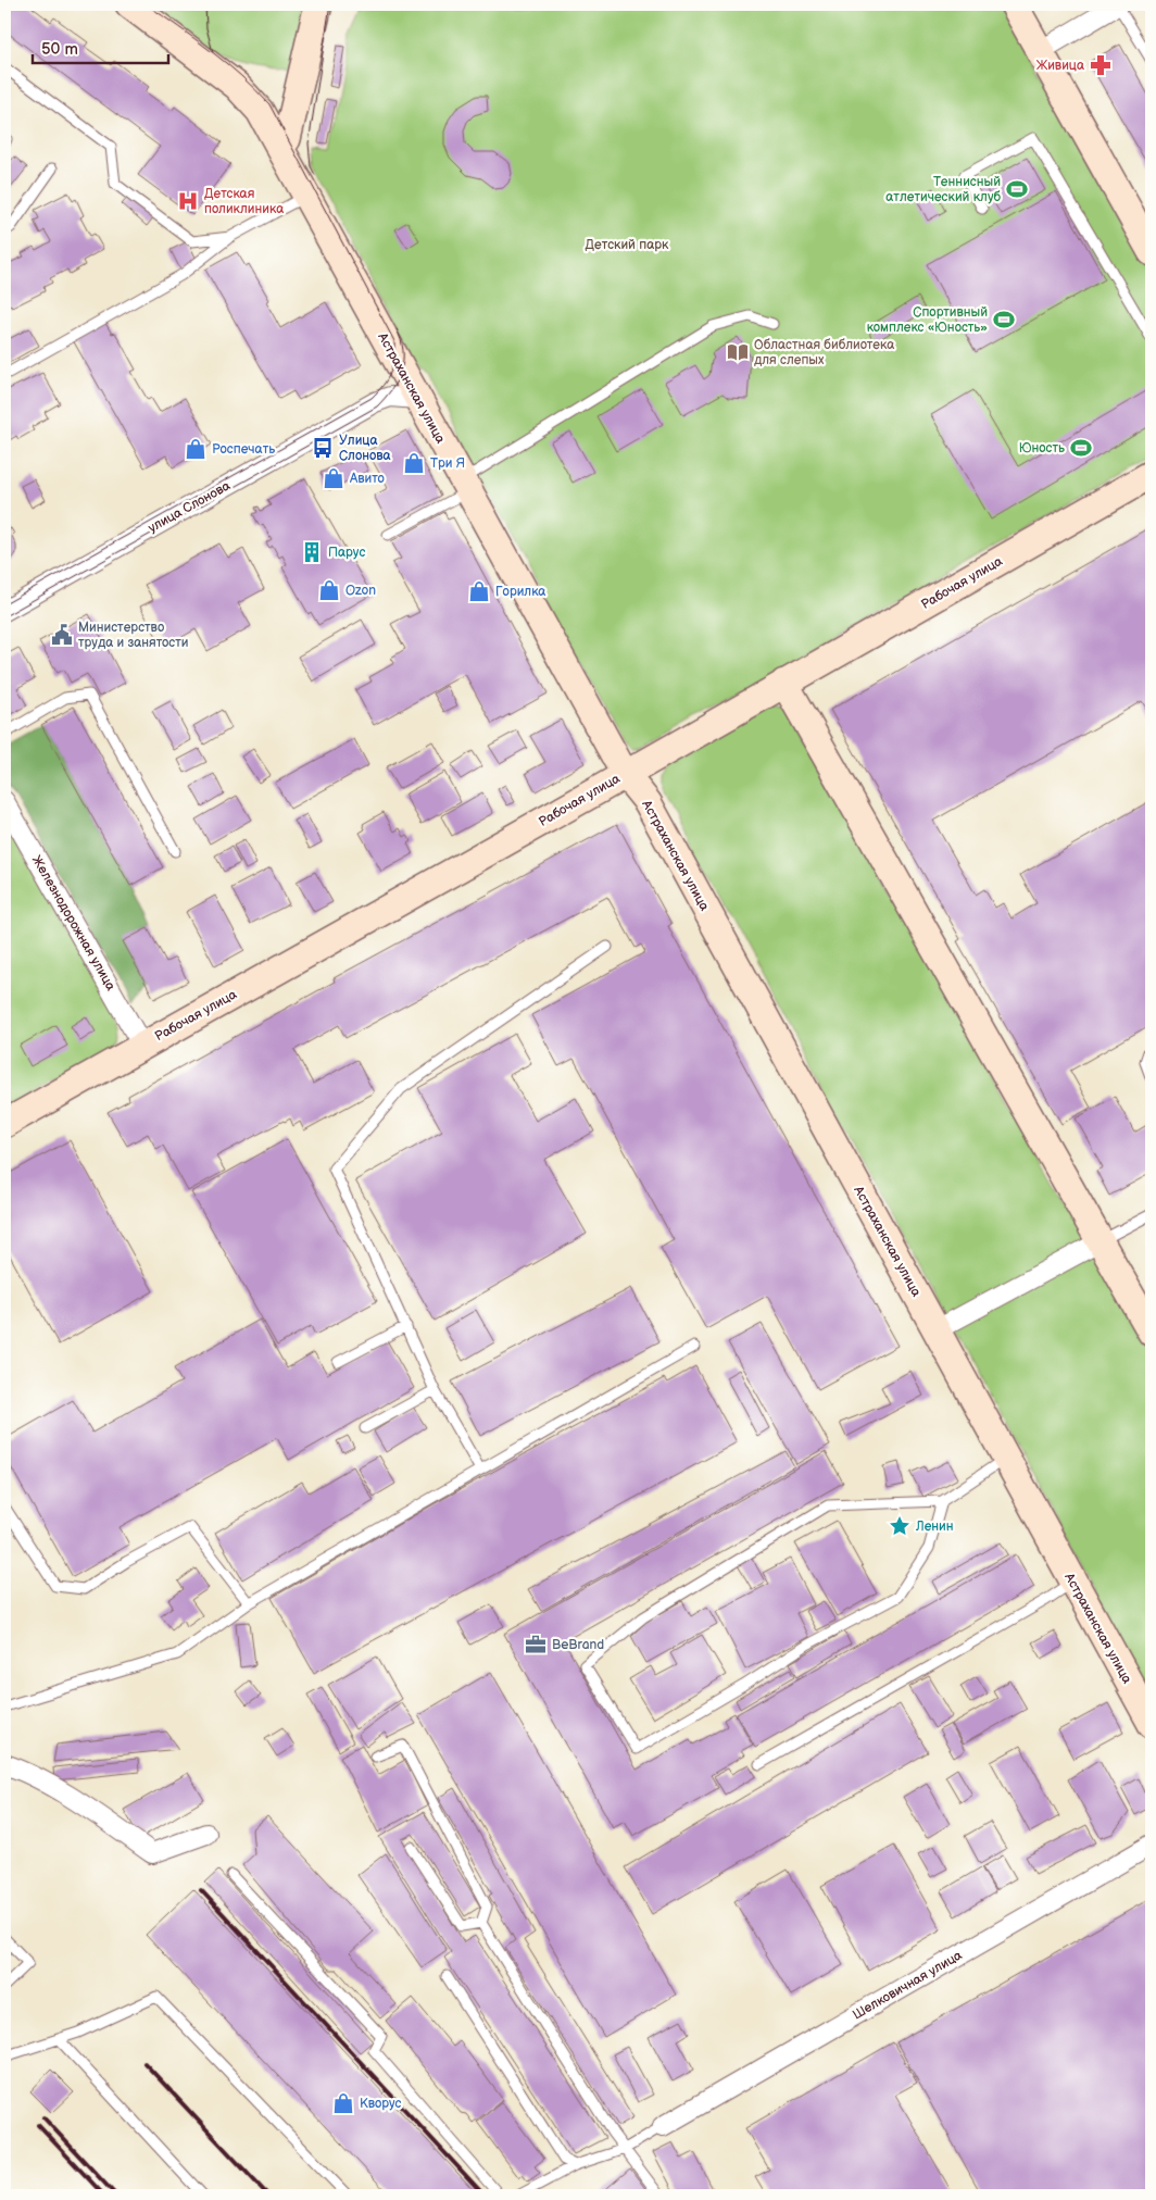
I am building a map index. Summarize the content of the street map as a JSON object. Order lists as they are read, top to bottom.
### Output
{
  "streets": {
    "main road": ["Астраханская улица", "Рабочая улица"],
    "street": ["улица Слонова", "Железнодорожная улица", "Шелковичная улица"]
  },
  "crossings": [
    ["Астраханская улица", "улица Слонова"],
    ["Астраханская улица", "Рабочая улица"],
    ["Рабочая улица", "Железнодорожная улица"]
  ],
  "parks": ["Детский парк"],
  "places": {
    "pharmacy": ["Живица"],
    "sports": ["Теннисный атлетический клуб", "Спортивный комплекс «Юность»", "Юность"],
    "hospital": ["Детская поликлиника"],
    "library": ["Областная библиотека для слепых"],
    "bus stop": ["Улица Слонова"],
    "shop": [
      "Роспечать",
      "Три Я",
      "Авито",
      "Ozon",
      "Горилка",
      "Кворус"
    ],
    "building": ["Парус"],
    "public building": ["Министерство труда и занятости"],
    "place": ["Ленин"],
    "office": ["BeBrand"]
  },
  "scale_bar": "50 m"
}
